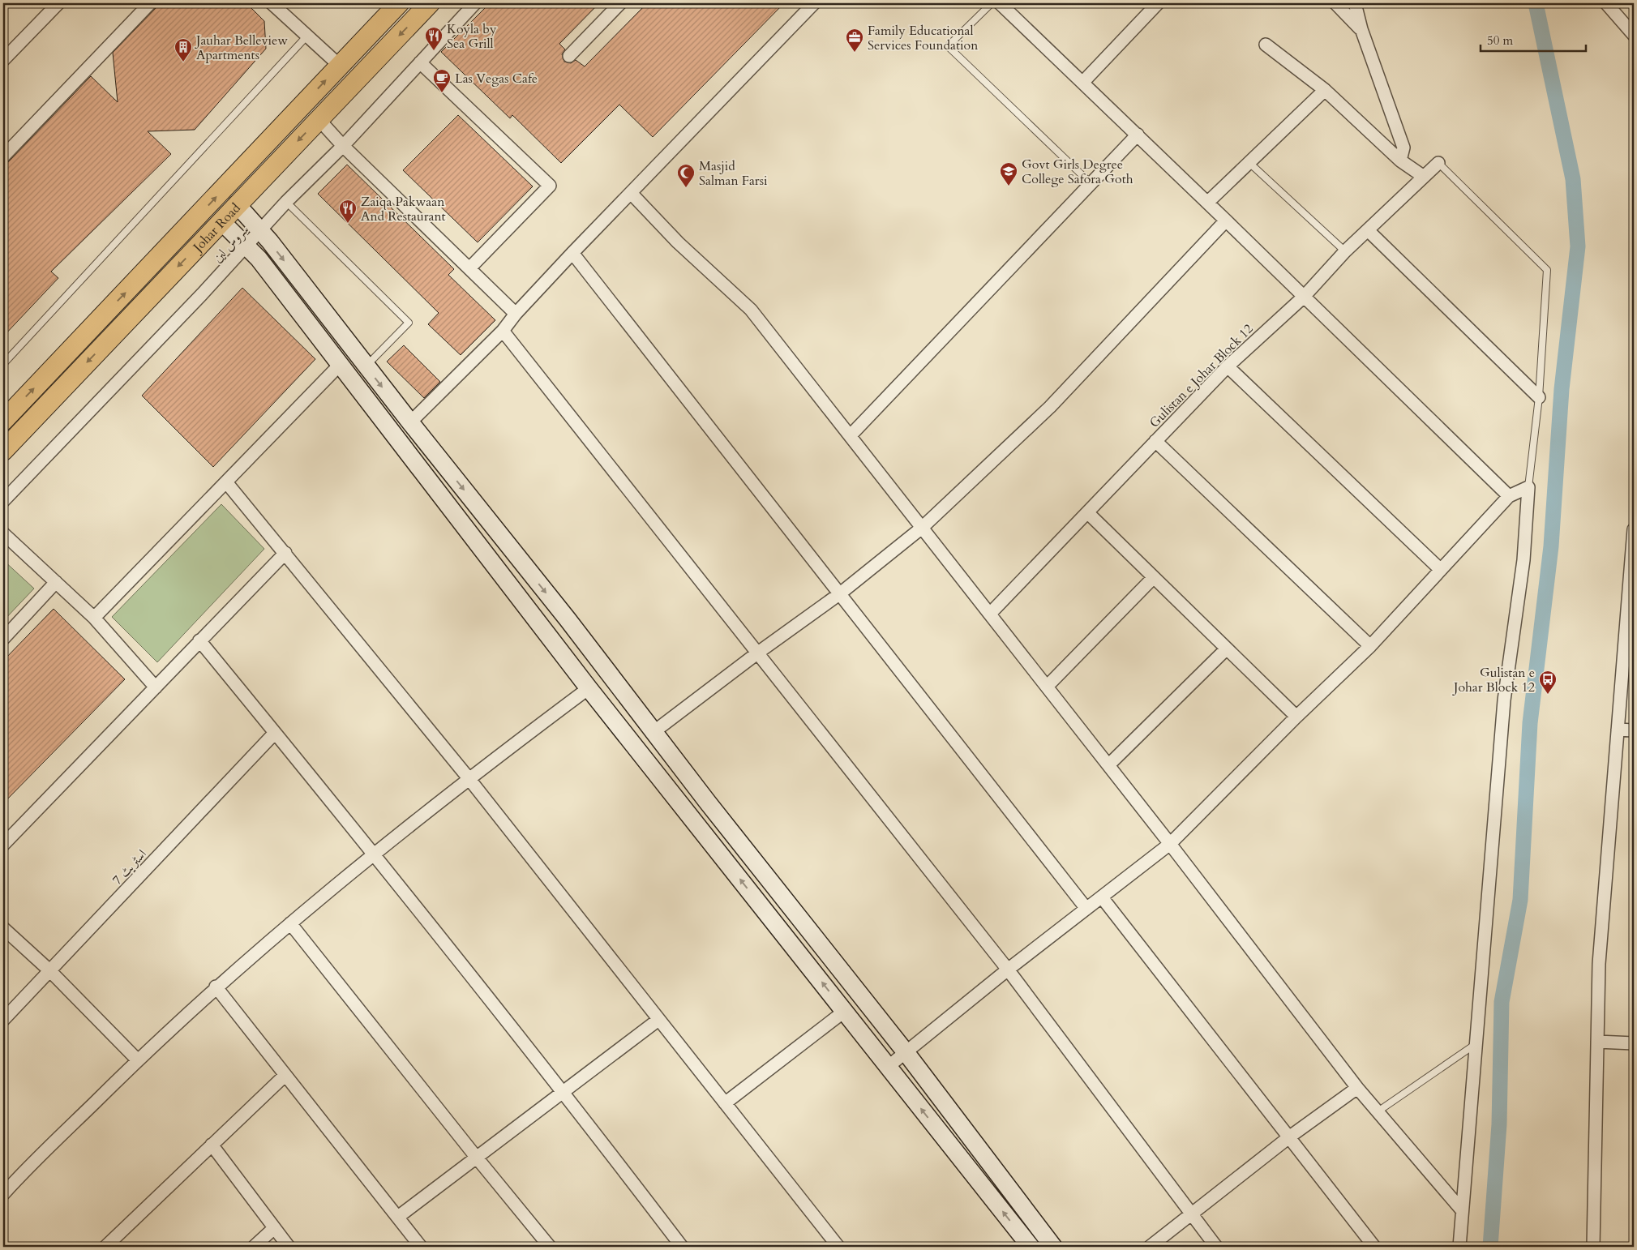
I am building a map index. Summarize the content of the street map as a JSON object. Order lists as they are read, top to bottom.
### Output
{
  "streets": {
    "main road": ["Johar Road"],
    "street": ["سروس لین", "Gulistan e Johar Block 12", "اسٹریٹ 7"]
  },
  "places": {
    "restaurant": ["Koyla by Sea Grill", "Zaiqa Pakwaan And Restaurant"],
    "office": ["Family Educational Services Foundation"],
    "building": ["Jauhar Belleview Apartments"],
    "cafe": ["Las Vegas Cafe"],
    "school or university": ["Govt Girls Degree College Safora Goth"],
    "mosque": ["Masjid Salman Farsi"],
    "bus stop": ["Gulistan e Johar Block 12"]
  },
  "scale_bar": "50 m"
}
